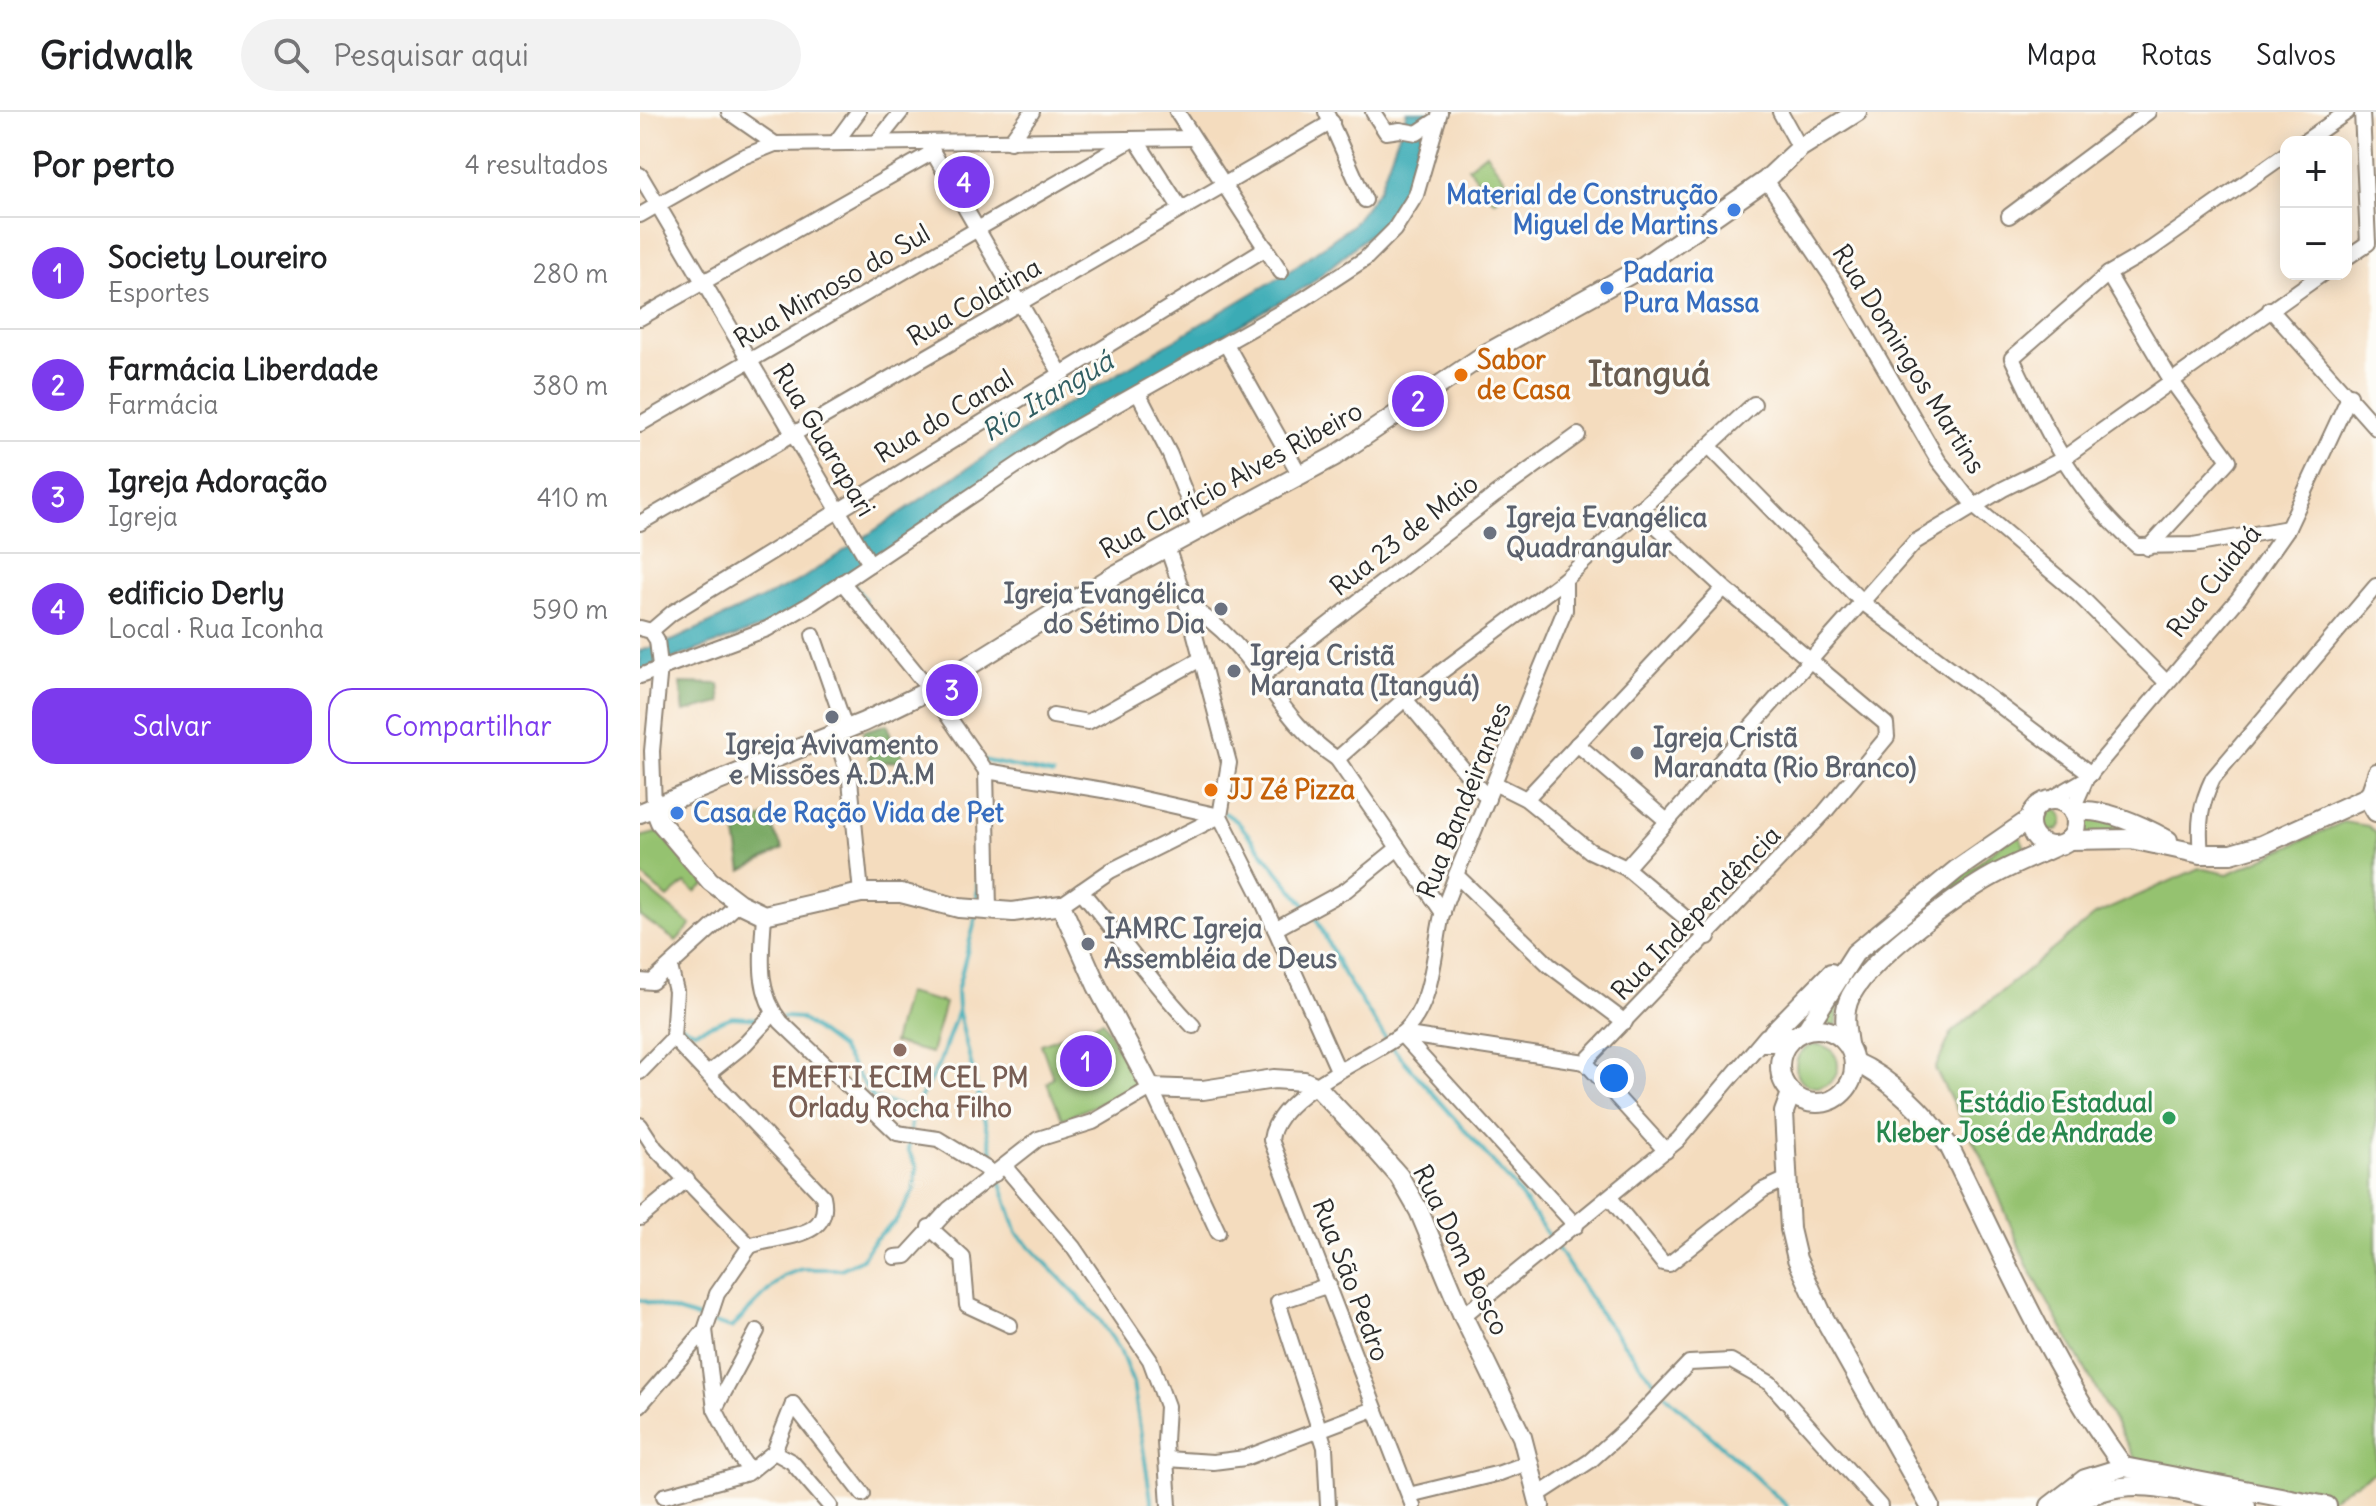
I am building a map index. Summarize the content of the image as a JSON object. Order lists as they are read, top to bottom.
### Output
{
  "streets": {
    "street": [
      "Rua Mimoso do Sul",
      "Rua Colatina",
      "Rua Domingos Martins",
      "Rua do Canal",
      "Rua Guarapari",
      "Rua Clarício Alves Ribeiro",
      "Rua 23 de Maio",
      "Rua Cuiabá",
      "Rua Bandeirantes",
      "Rua Independência",
      "Rua Dom Bosco",
      "Rua São Pedro"
    ]
  },
  "crossings": [
    ["Rua Mimoso do Sul", "Rua Guarapari"],
    ["Rua Colatina", "Rua Guarapari"],
    ["Rua Domingos Martins", "Rua Clarício Alves Ribeiro"],
    ["Rua Domingos Martins", "Rua Cuiabá"],
    ["Rua do Canal", "Rua Guarapari"],
    ["Rua Bandeirantes", "Rua Dom Bosco"],
    ["Rua Bandeirantes", "Rua São Pedro"],
    ["Rua Dom Bosco", "Rua São Pedro"]
  ],
  "districts": ["Itanguá"],
  "water": ["Rio Itanguá"],
  "places": [
    "Material de Construção Miguel de Martins",
    "Padaria Pura Massa",
    "Sabor de Casa",
    "Igreja Evangélica Quadrangular",
    "Igreja Evangélica do Sétimo Dia",
    "Igreja Cristã Maranata (Itanguá)",
    "Igreja Avivamento e Missões A.D.A.M",
    "Igreja Cristã Maranata (Rio Branco)",
    "JJ Zé Pizza",
    "Casa de Ração Vida de Pet",
    "IAMRC Igreja Assembléia de Deus",
    "EMEFTI ECIM CEL PM Orlady Rocha Filho",
    "Estádio Estadual Kleber José de Andrade"
  ],
  "page": {
    "header": "Gridwalk",
    "search": "Pesquisar aqui",
    "nav": ["Mapa", "Rotas", "Salvos"],
    "heading": ["Por perto", "4 resultados"],
    "map_buttons": ["+", "−"],
    "pins": [
      "4",
      "2",
      "3",
      "1"
    ],
    "list": [
      {
        "mark": "1",
        "name": "Society Loureiro",
        "note": "Esportes",
        "value": "280 m"
      },
      {
        "mark": "2",
        "name": "Farmácia Liberdade",
        "note": "Farmácia",
        "value": "380 m"
      },
      {
        "mark": "3",
        "name": "Igreja Adoração",
        "note": "Igreja",
        "value": "410 m"
      },
      {
        "mark": "4",
        "name": "edificio Derly",
        "note": "Local · Rua Iconha",
        "value": "590 m"
      }
    ],
    "buttons": ["Salvar", "Compartilhar"]
  }
}
